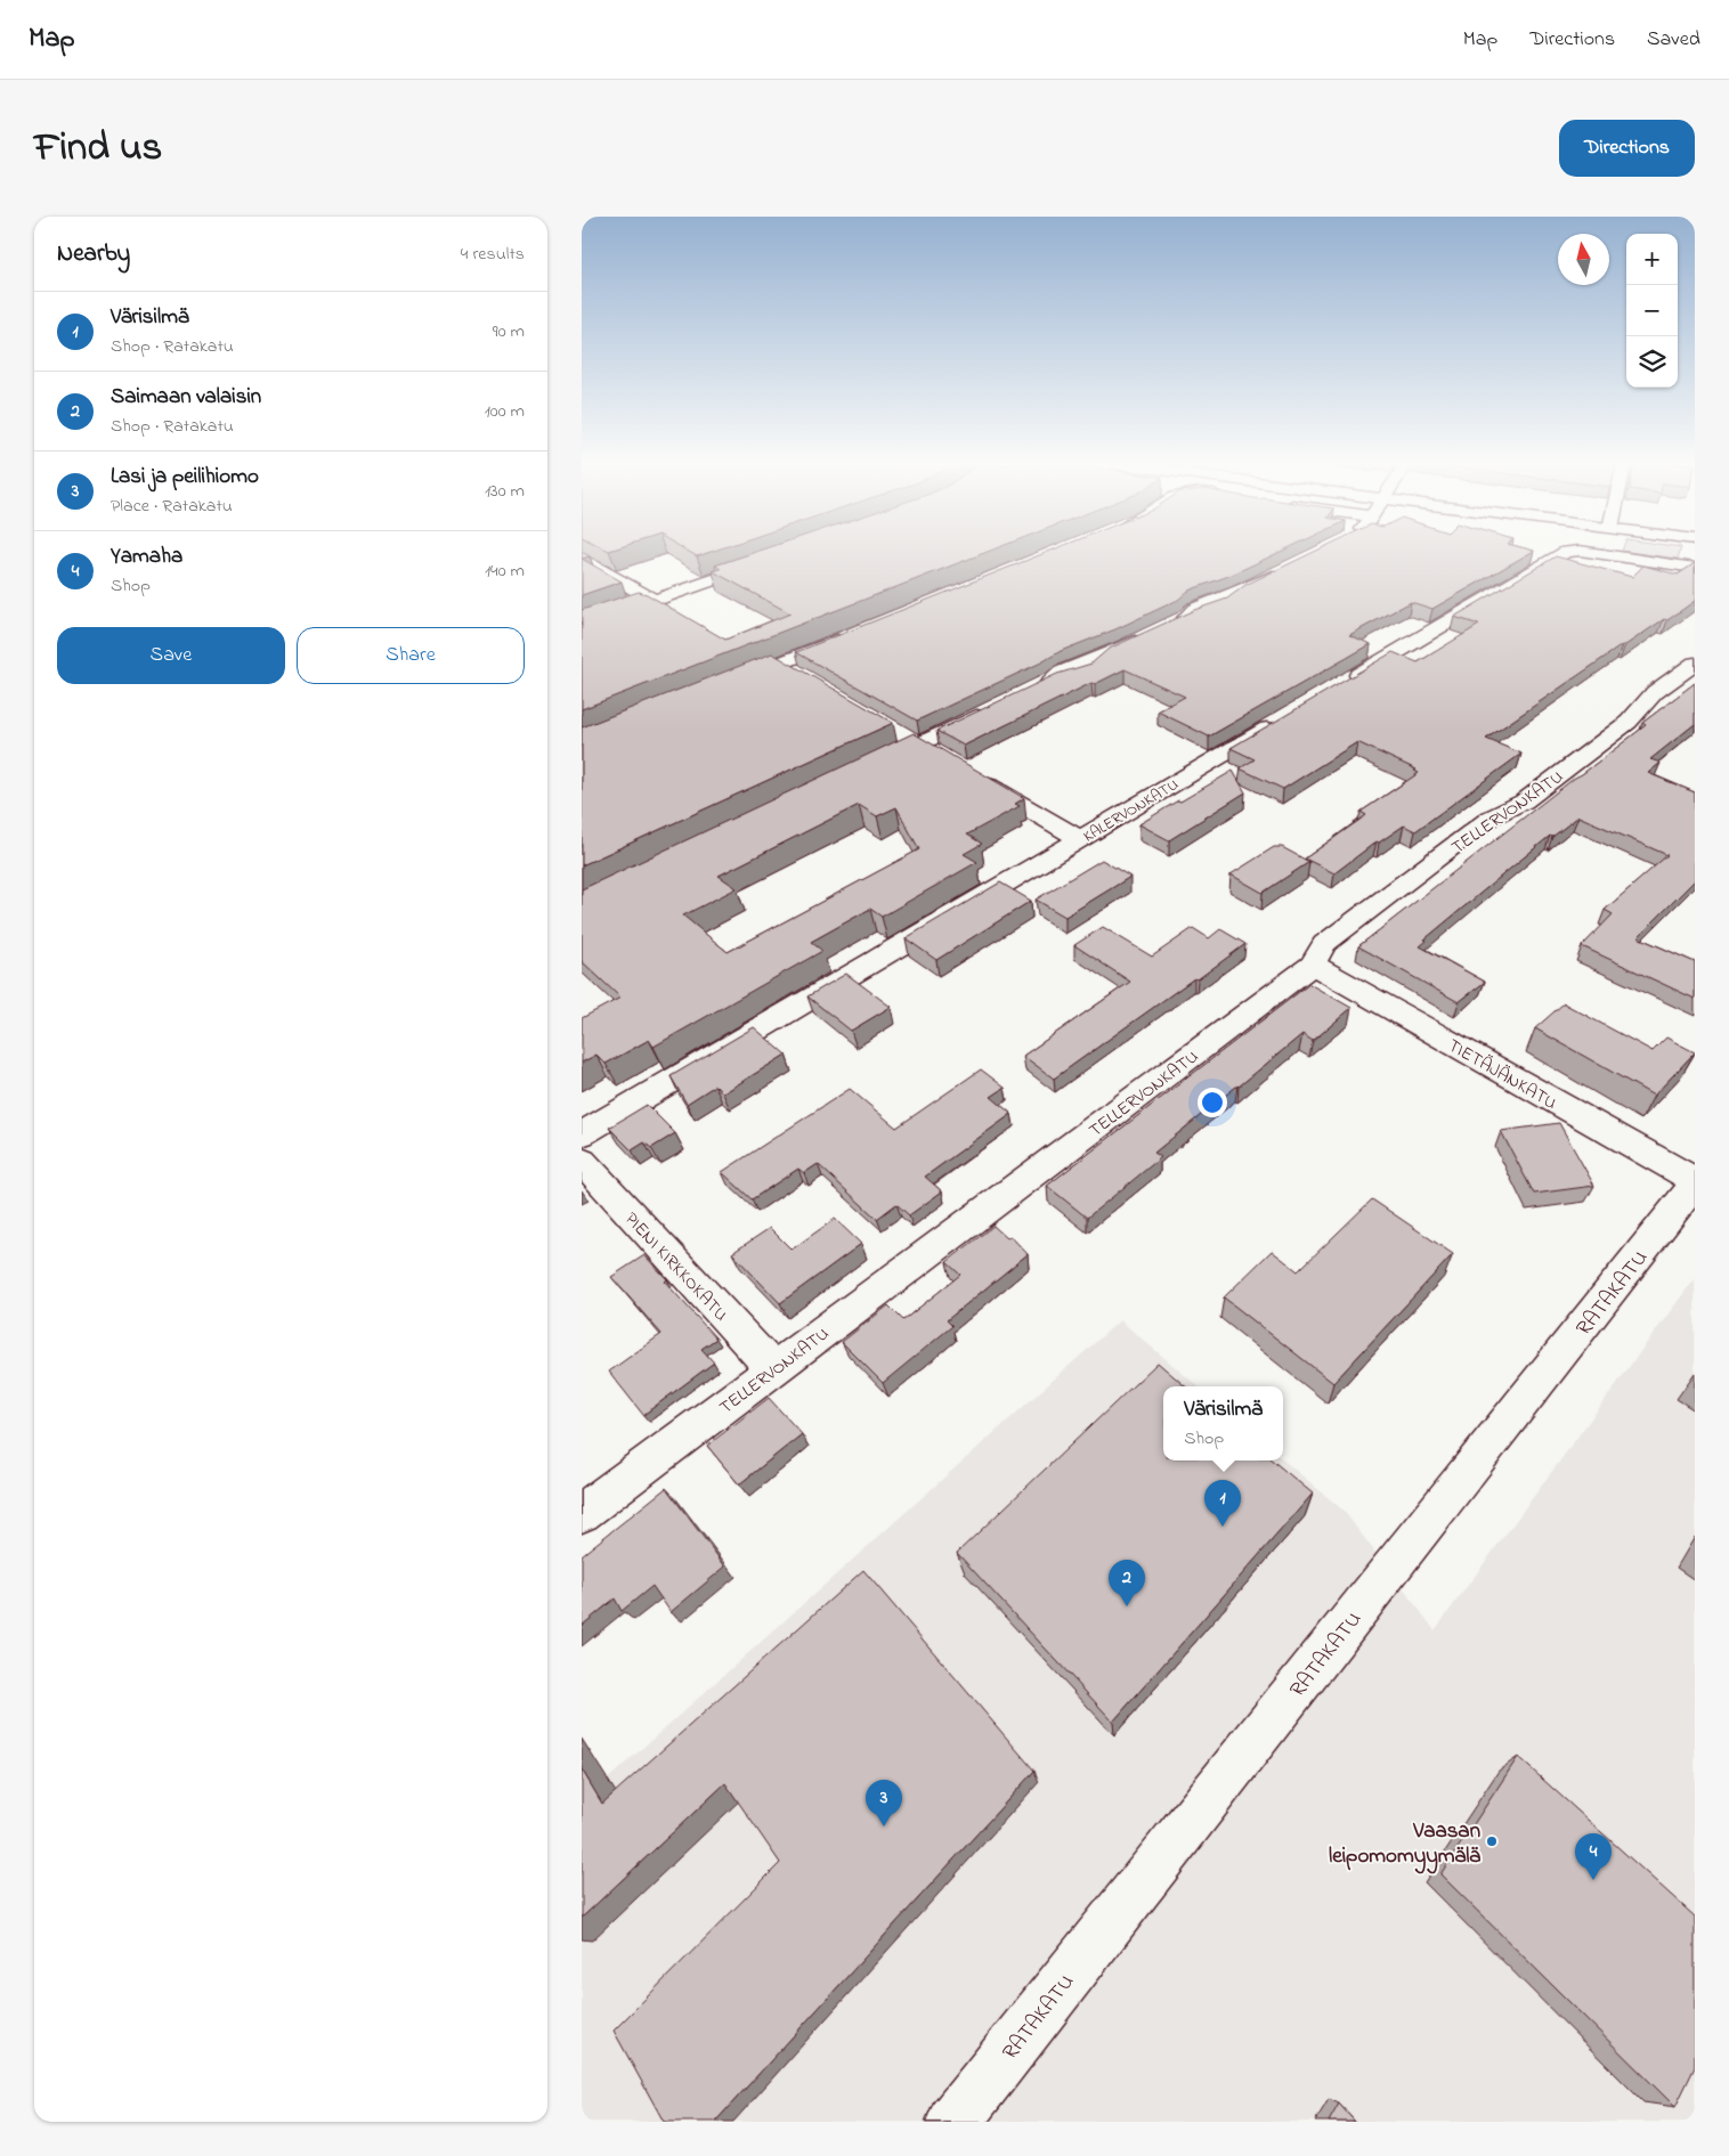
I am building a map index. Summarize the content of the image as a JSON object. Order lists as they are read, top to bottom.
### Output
{
  "streets": {
    "street": [
      "KALERVONKATU",
      "TELLERVONKATU",
      "TIETÄJÄNKATU",
      "PIENI KIRKKOKATU",
      "RATAKATU"
    ]
  },
  "crossings": [
    ["TELLERVONKATU", "TIETÄJÄNKATU"],
    ["TELLERVONKATU", "PIENI KIRKKOKATU"]
  ],
  "places": ["Vaasan leipomomyymälä"],
  "north": "top",
  "page": {
    "header": "Map",
    "nav": ["Map", "Directions", "Saved"],
    "title": "Find us",
    "buttons": [
      "Directions",
      ["Save", "Share"]
    ],
    "heading": ["Nearby", "4 results"],
    "map_buttons": ["+", "−"],
    "list": [
      {
        "mark": "1",
        "name": "Värisilmä",
        "note": "Shop · Ratakatu",
        "value": "90 m"
      },
      {
        "mark": "2",
        "name": "Saimaan valaisin",
        "note": "Shop · Ratakatu",
        "value": "100 m"
      },
      {
        "mark": "3",
        "name": "Lasi ja peilihiomo",
        "note": "Place · Ratakatu",
        "value": "130 m"
      },
      {
        "mark": "4",
        "name": "Yamaha",
        "note": "Shop",
        "value": "140 m"
      }
    ],
    "popup": ["Värisilmä", "Shop"],
    "pins": [
      "1",
      "2",
      "3",
      "4"
    ]
  }
}
